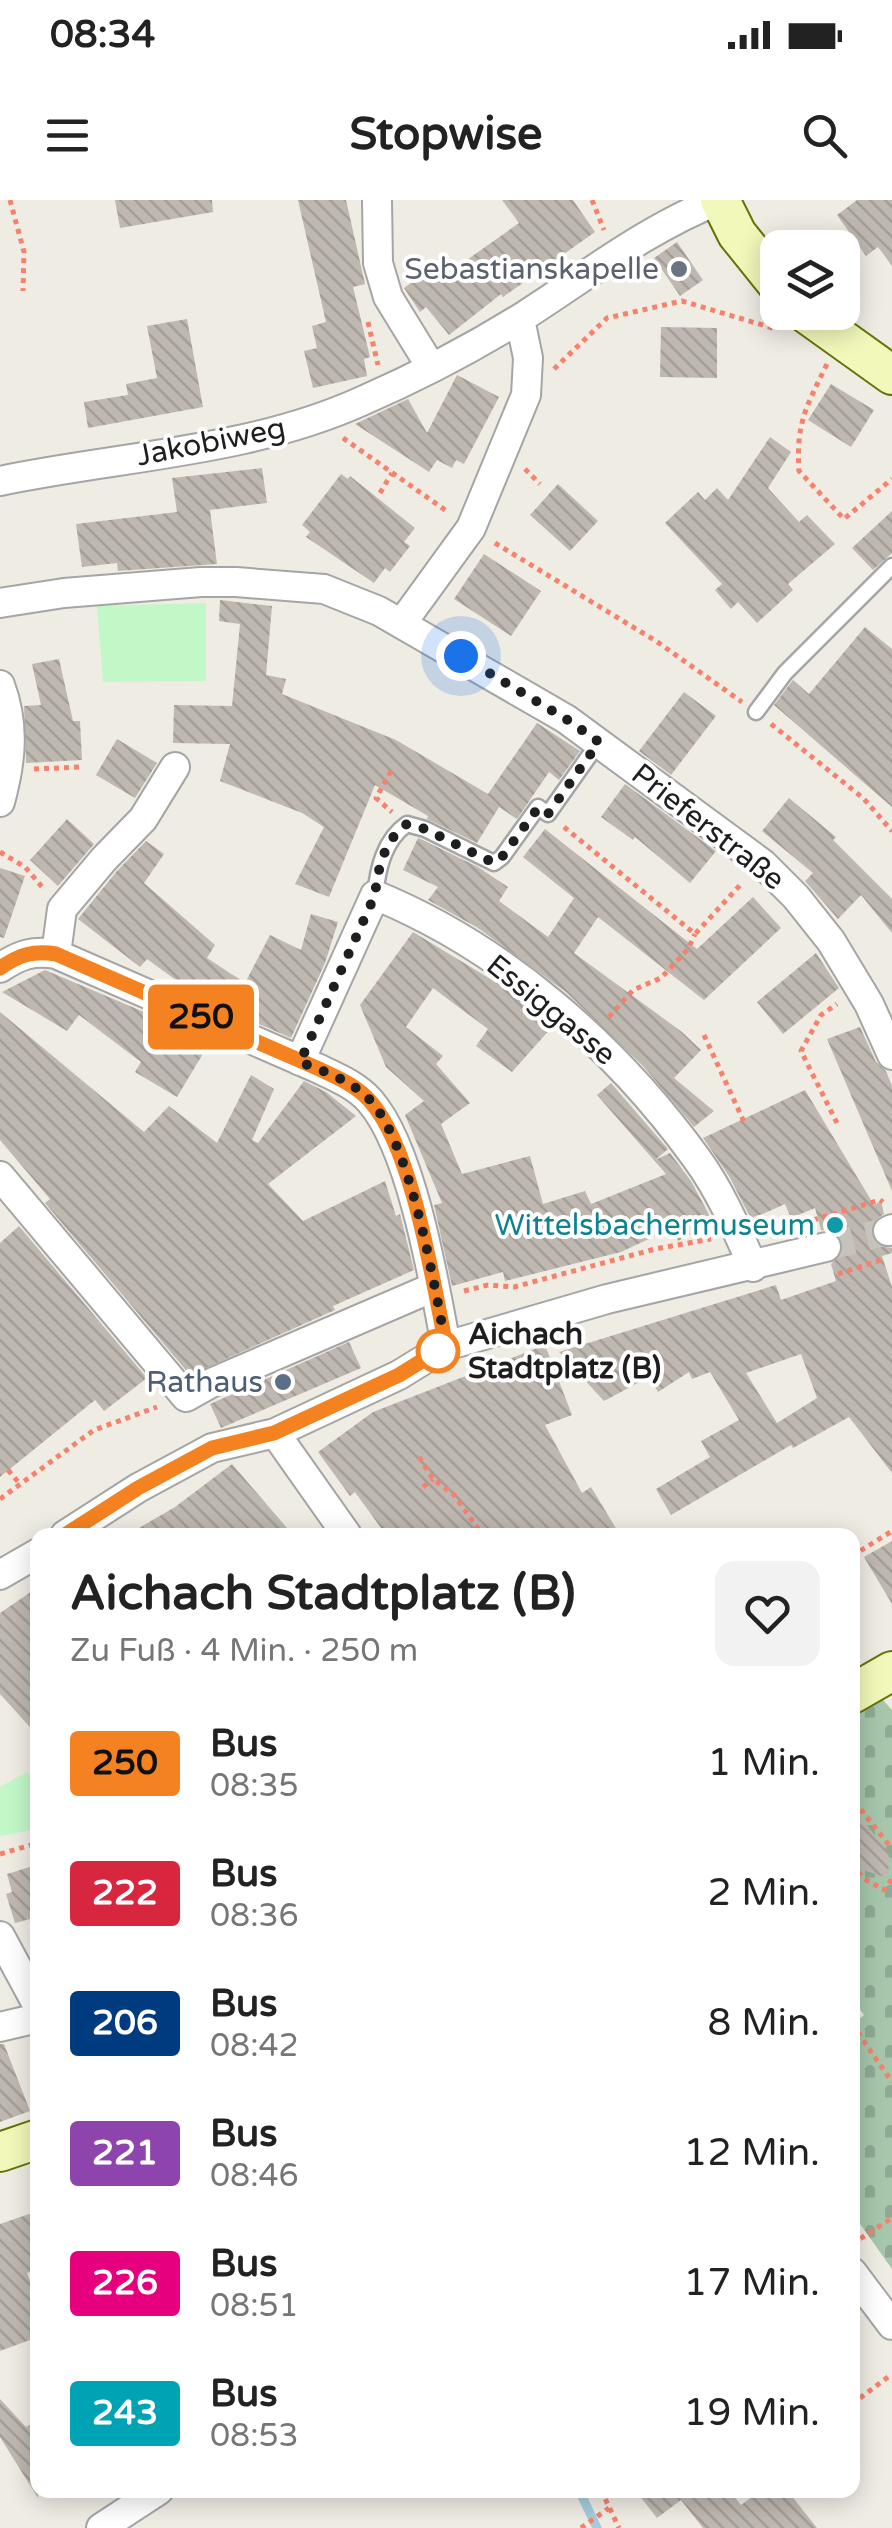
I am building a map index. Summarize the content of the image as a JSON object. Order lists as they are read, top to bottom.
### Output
{
  "streets": {
    "street": ["Jakobiweg", "Prieferstraße", "Essiggasse"]
  },
  "places": [
    "Sebastianskapelle",
    "Wittelsbachermuseum",
    "Aichach Stadtplatz (B)",
    "Rathaus"
  ],
  "lines": ["bus line 250"],
  "page": {
    "status": "08:34",
    "header": "Stopwise",
    "on_map": "250",
    "heading": ["Aichach Stadtplatz (B)", "Zu Fuß · 4 Min. · 250 m"],
    "list": [
      {
        "mark": "250",
        "name": "Bus",
        "note": "08:35",
        "value": "1 Min."
      },
      {
        "mark": "222",
        "name": "Bus",
        "note": "08:36",
        "value": "2 Min."
      },
      {
        "mark": "206",
        "name": "Bus",
        "note": "08:42",
        "value": "8 Min."
      },
      {
        "mark": "221",
        "name": "Bus",
        "note": "08:46",
        "value": "12 Min."
      },
      {
        "mark": "226",
        "name": "Bus",
        "note": "08:51",
        "value": "17 Min."
      },
      {
        "mark": "243",
        "name": "Bus",
        "note": "08:53",
        "value": "19 Min."
      }
    ]
  }
}
